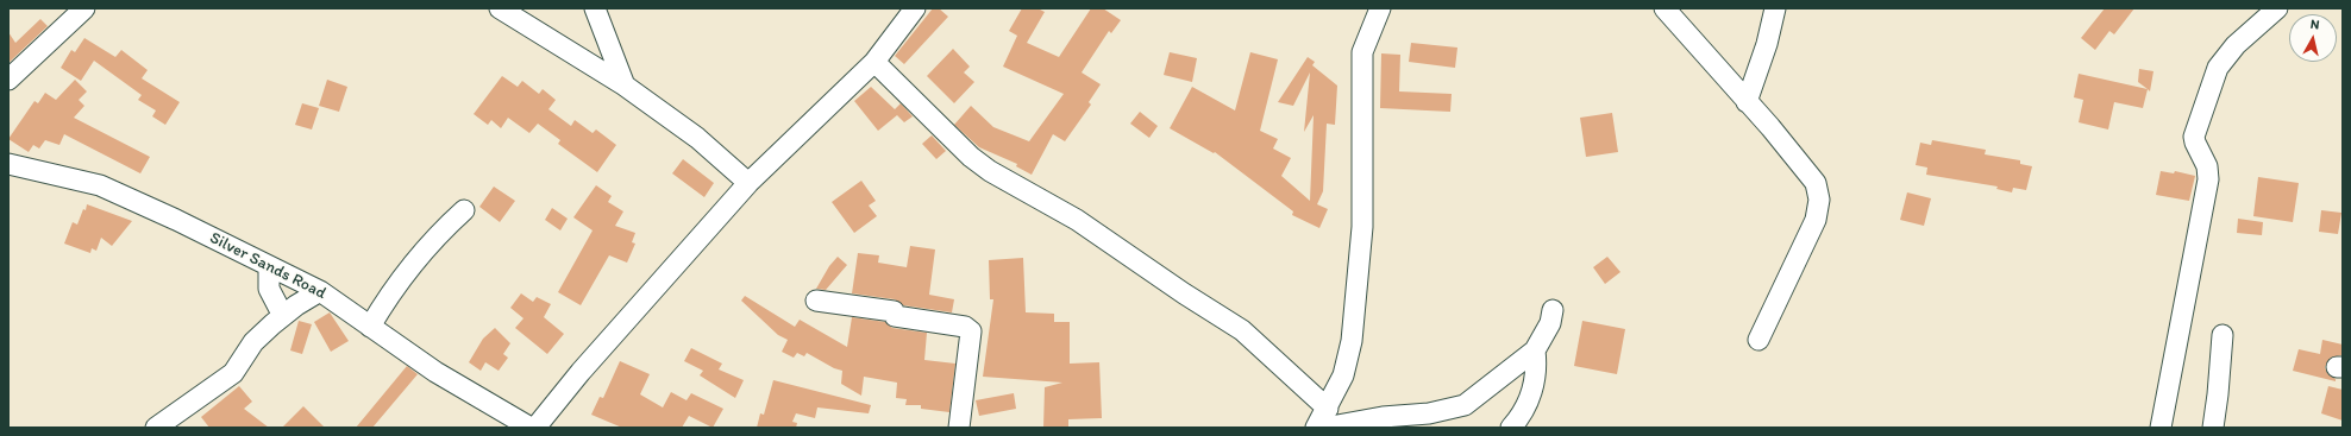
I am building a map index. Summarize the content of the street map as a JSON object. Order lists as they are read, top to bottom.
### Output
{
  "streets": {
    "street": ["Silver Sands Road"]
  },
  "north": "top"
}
